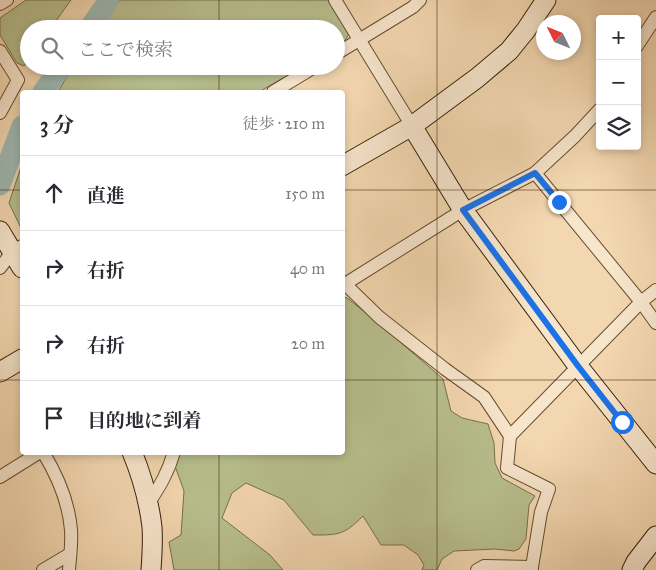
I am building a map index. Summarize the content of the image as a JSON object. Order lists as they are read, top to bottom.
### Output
{
  "north": "top left",
  "page": {
    "map_buttons": ["+", "−"],
    "search": "ここで検索",
    "heading": ["3 分", "徒歩 · 210 m"],
    "list": [
      ["直進", "150 m"],
      ["右折", "40 m"],
      ["右折", "20 m"],
      "目的地に到着"
    ]
  }
}
